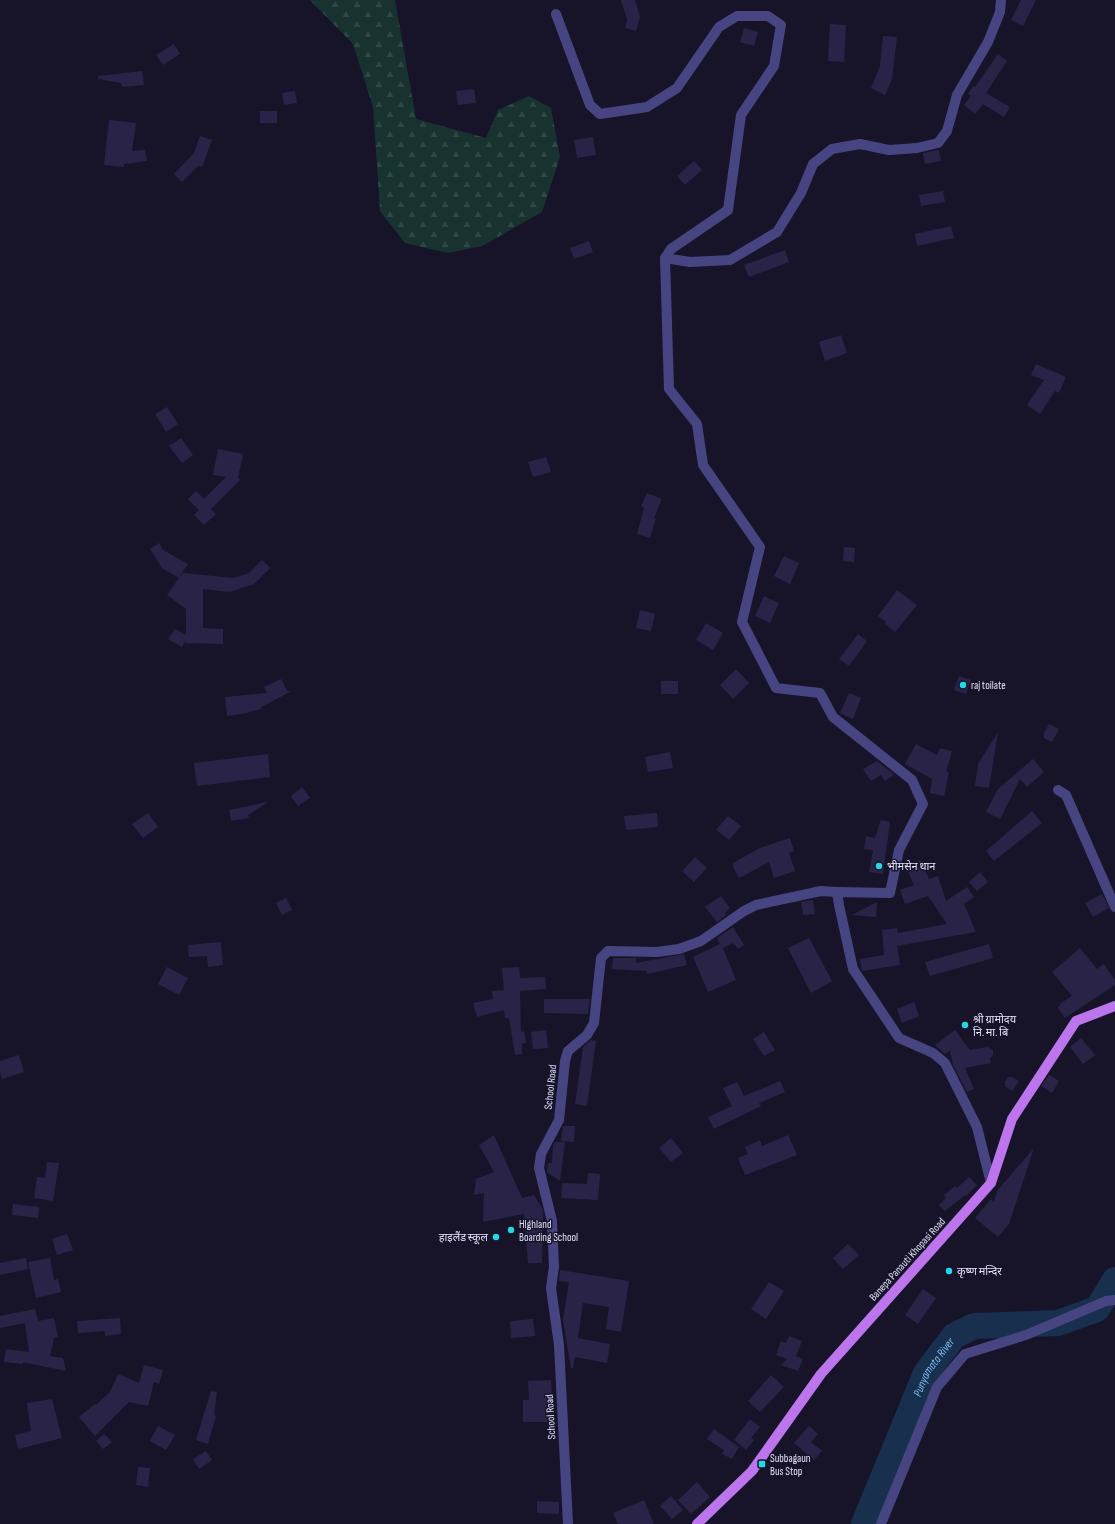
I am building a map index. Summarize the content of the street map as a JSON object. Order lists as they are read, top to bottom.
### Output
{
  "streets": {
    "main road": ["Banepa Panauti Khopasi Road"],
    "street": ["School Road"]
  },
  "water": ["Punyamata River"],
  "places": {
    "other": [
      "raj toilate",
      "भीमसेन थान",
      "श्री ग्रामोदय नि. मा. बि",
      "HIghland Boarding School",
      "हाइलैंड स्कूल",
      "कृष्ण मन्दिर"
    ],
    "transit": ["Subbagaun Bus Stop"]
  }
}
